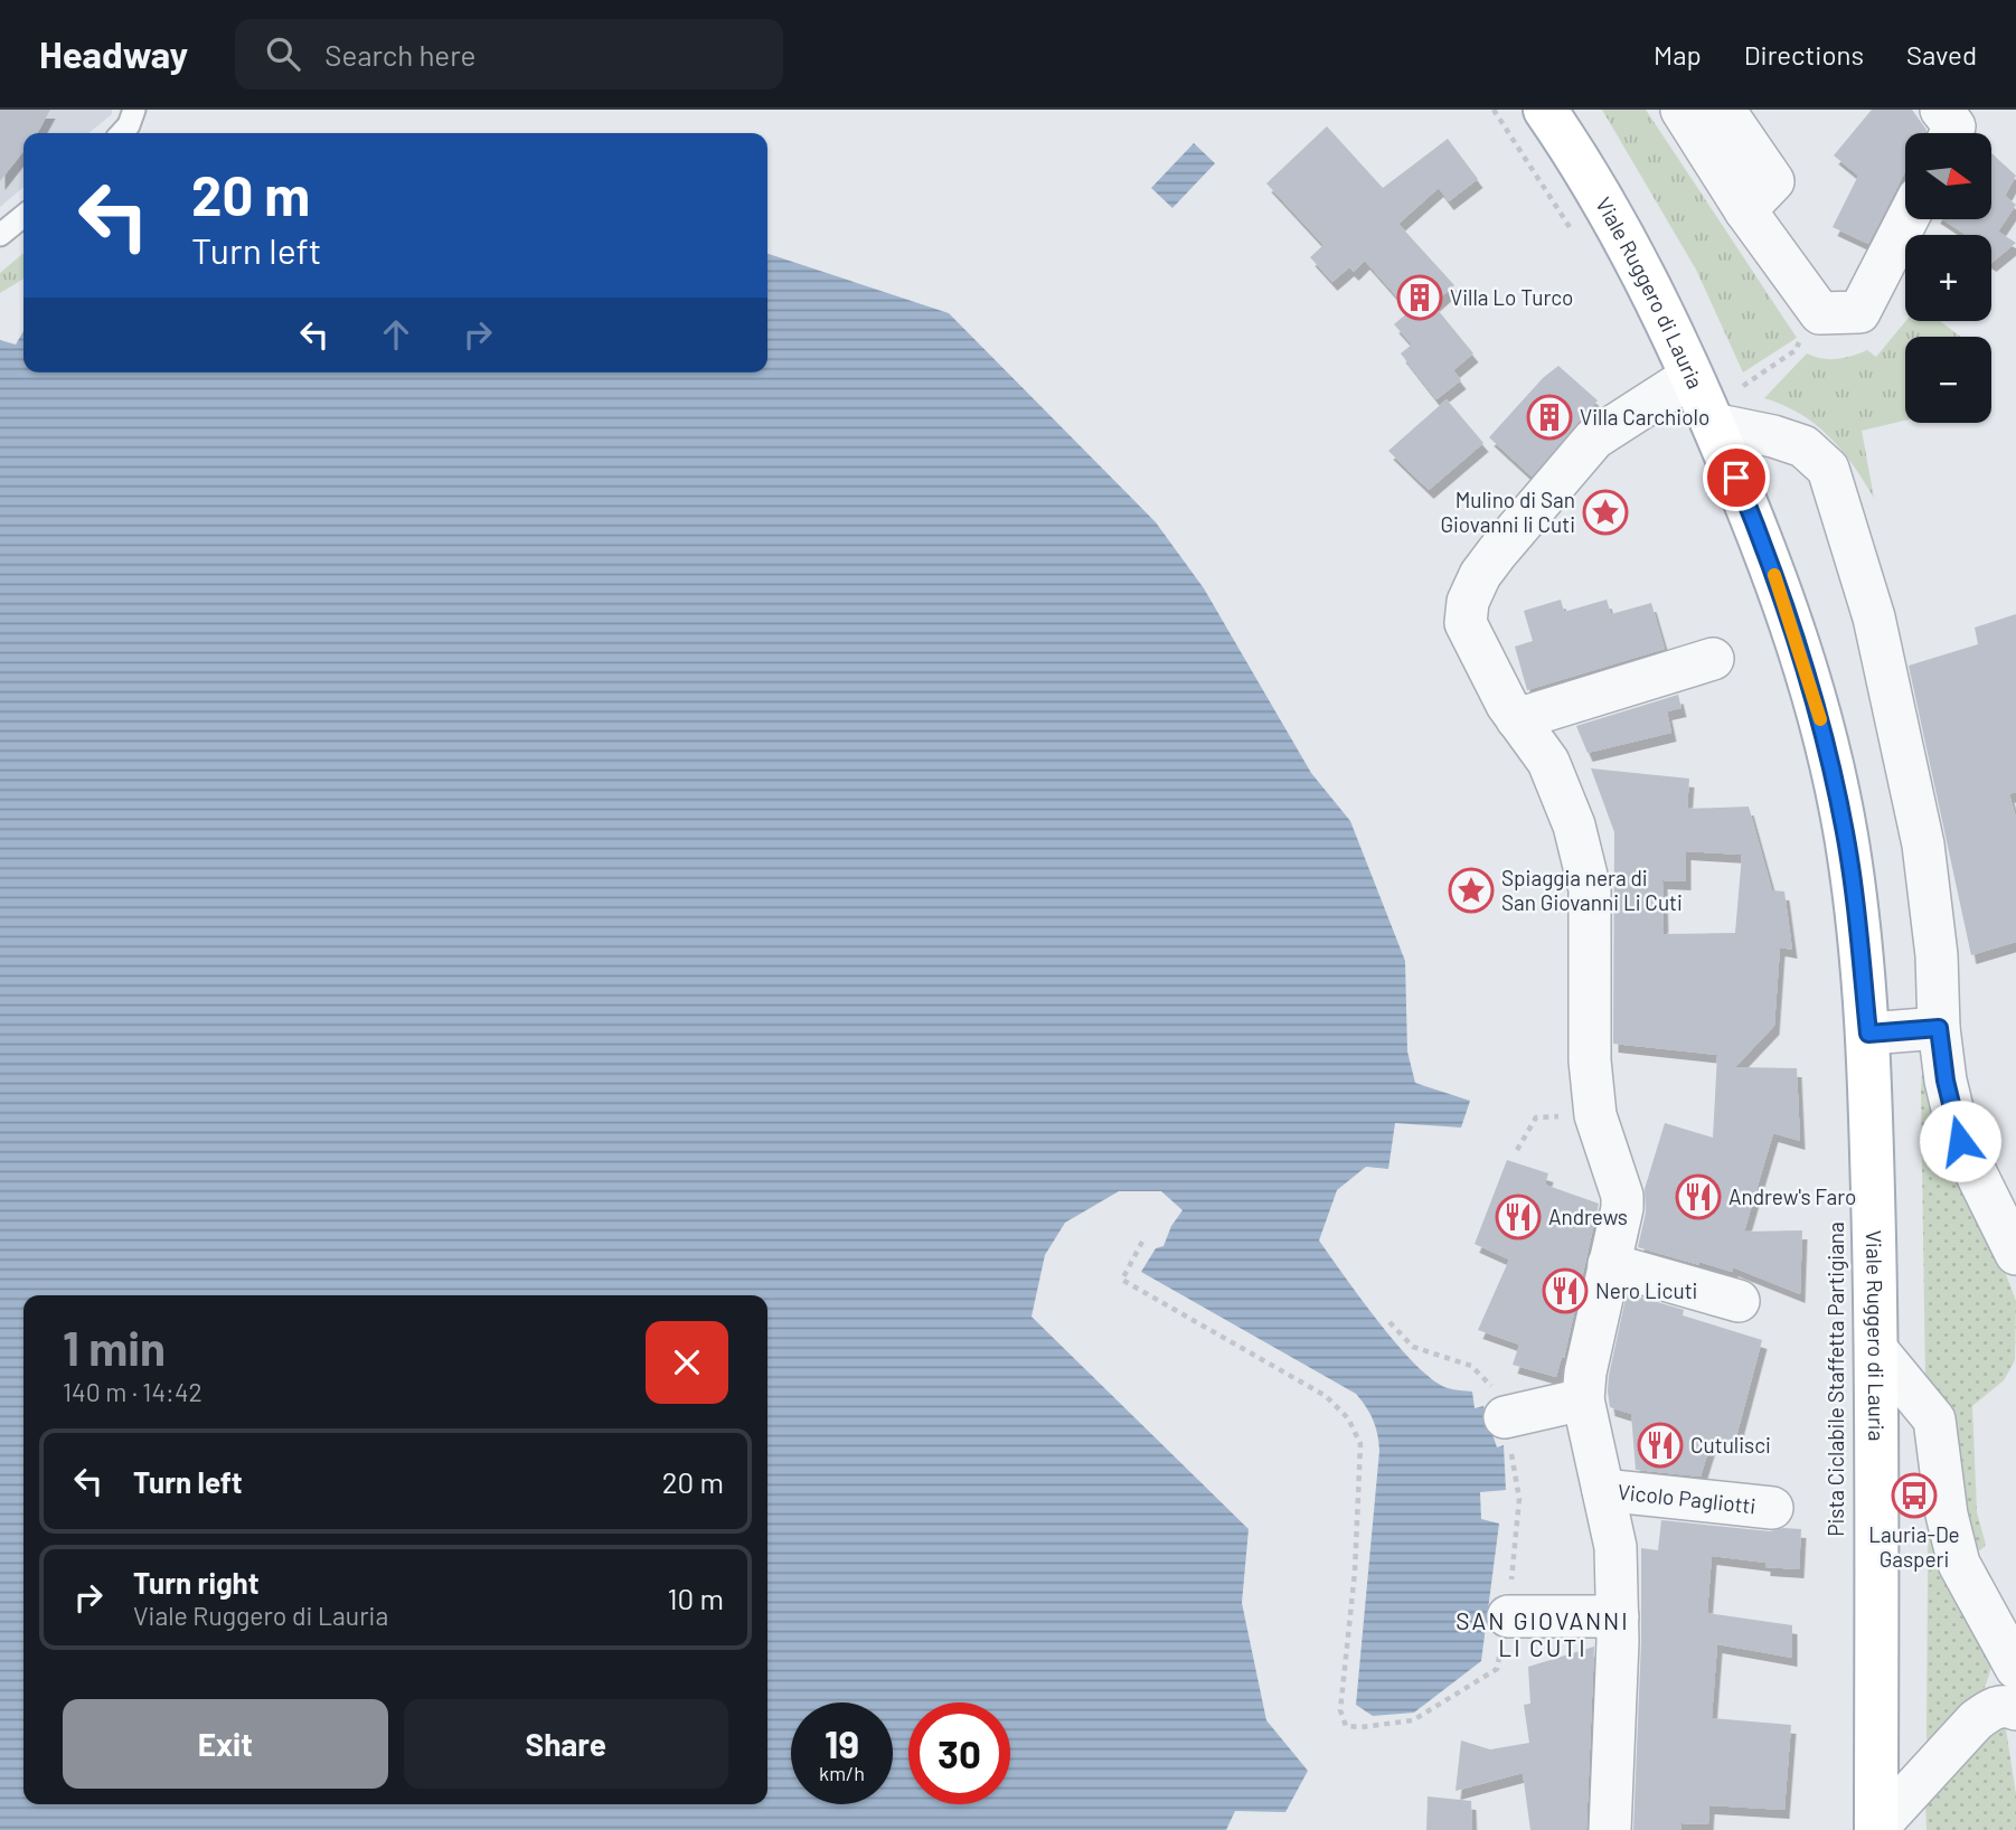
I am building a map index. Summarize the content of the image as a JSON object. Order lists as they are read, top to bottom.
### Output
{
  "streets": {
    "main road": ["Viale Ruggero di Lauria"],
    "street": ["Vicolo Pagliotti"]
  },
  "districts": ["SAN GIOVANNI LI CUTI"],
  "places": {
    "building": ["Villa Lo Turco", "Villa Carchiolo"],
    "place": ["Mulino di San Giovanni li Cuti", "Spiaggia nera di San Giovanni Li Cuti"],
    "restaurant": [
      "Andrew's Faro",
      "Andrews",
      "Nero Licuti",
      "Cutulisci"
    ],
    "bus stop": ["Lauria-De Gasperi"]
  },
  "north": "right",
  "page": {
    "header": "Headway",
    "search": "Search here",
    "nav": ["Map", "Directions", "Saved"],
    "map_buttons": ["+", "−"],
    "turn": ["20 m", "Turn left"],
    "heading": ["1 min", "140 m · 14:42"],
    "list": [
      {
        "name": "Turn left",
        "value": "20 m"
      },
      {
        "name": "Turn right",
        "note": "Viale Ruggero di Lauria",
        "value": "10 m"
      }
    ],
    "buttons": ["Exit", "Share"],
    "speed": "19 km/h",
    "limit": "30"
  }
}
